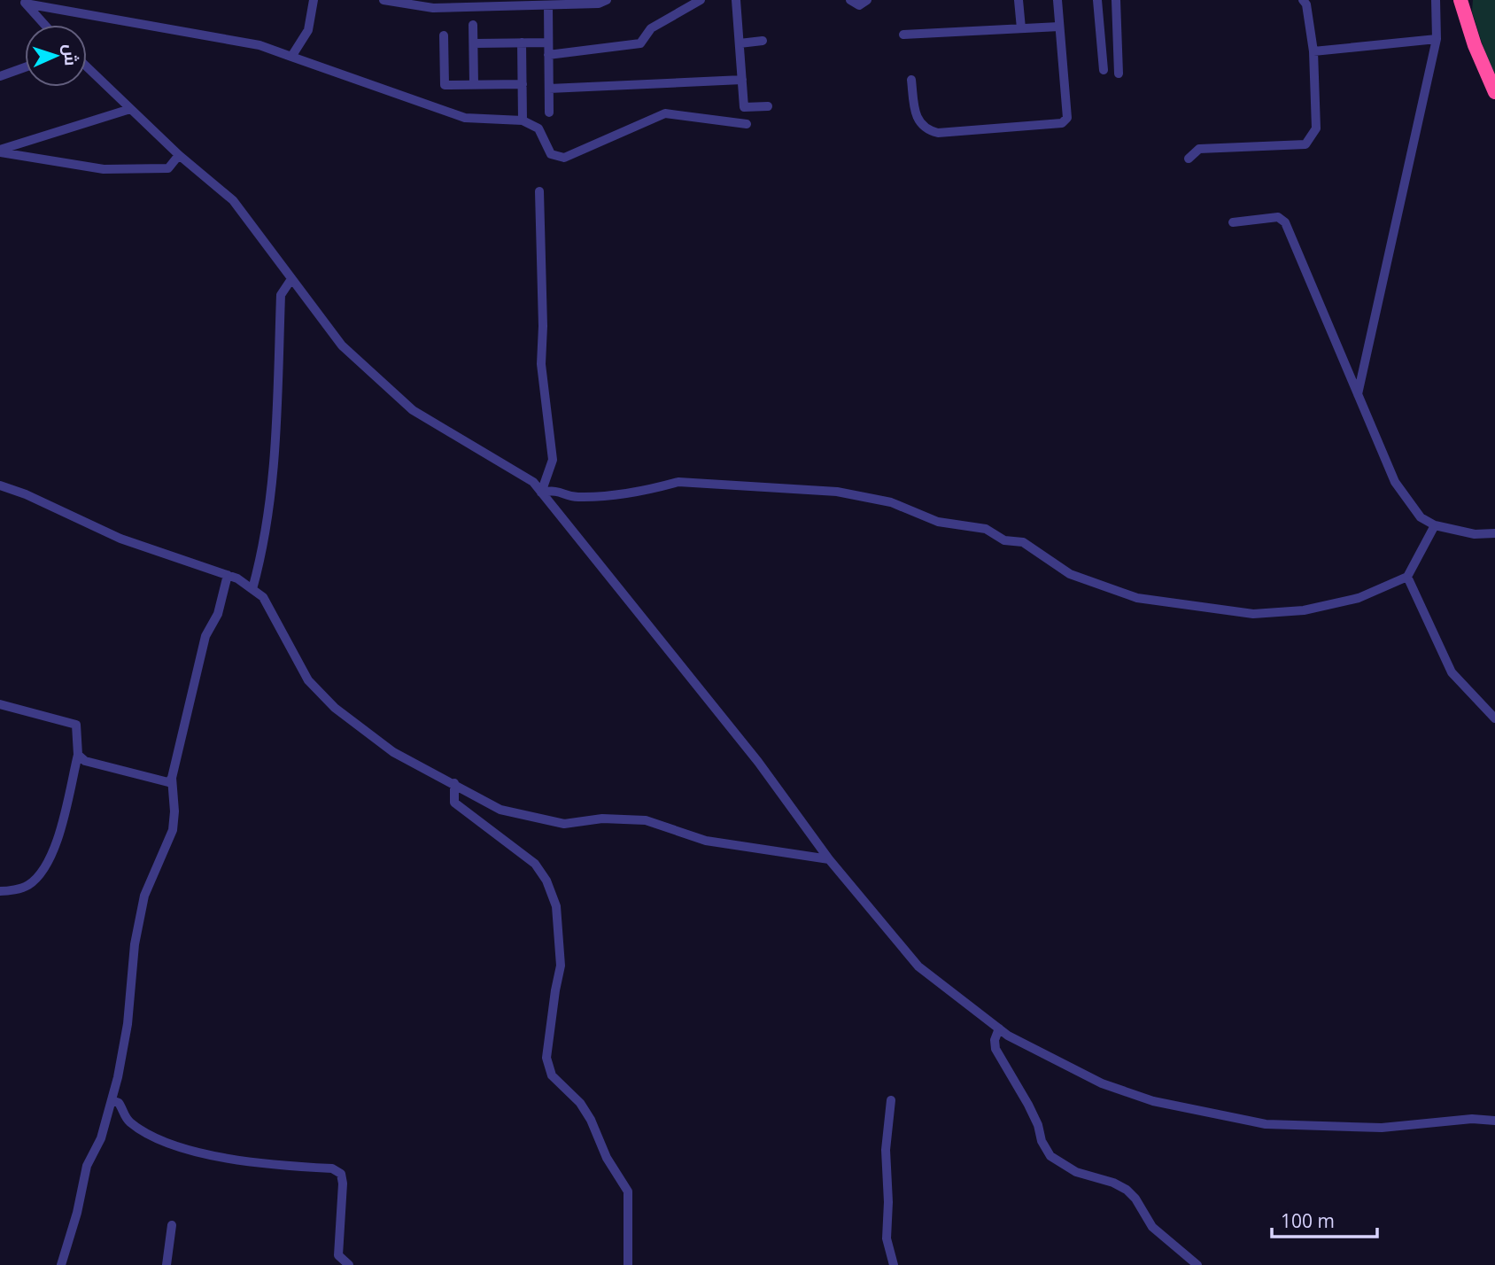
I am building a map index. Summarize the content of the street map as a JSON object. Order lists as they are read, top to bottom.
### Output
{
  "scale_bar": "100 m",
  "north": "right"
}
